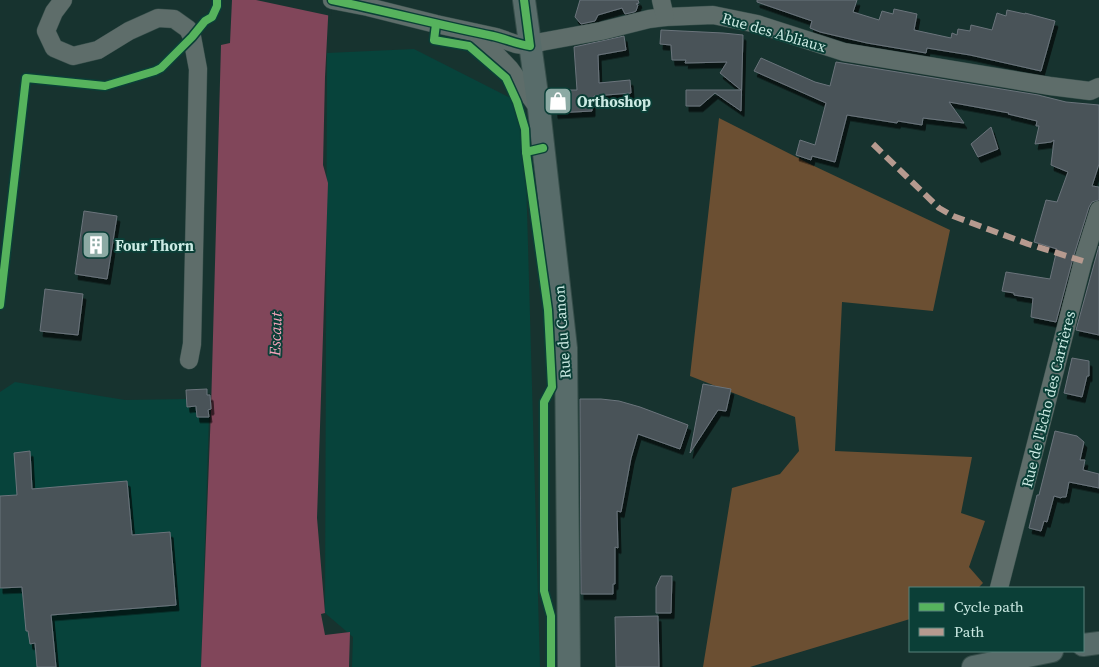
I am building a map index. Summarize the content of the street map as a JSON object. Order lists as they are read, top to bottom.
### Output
{
  "streets": {
    "main road": ["Rue du Canon"],
    "street": ["Rue des Abliaux", "Rue de l'Echo des Carrières"]
  },
  "crossings": [
    ["Rue des Abliaux", "Rue du Canon"]
  ],
  "water": ["Escaut"],
  "places": {
    "shop": ["Orthoshop"],
    "building": ["Four Thorn"]
  },
  "legend": ["Cycle path", "Path"]
}
